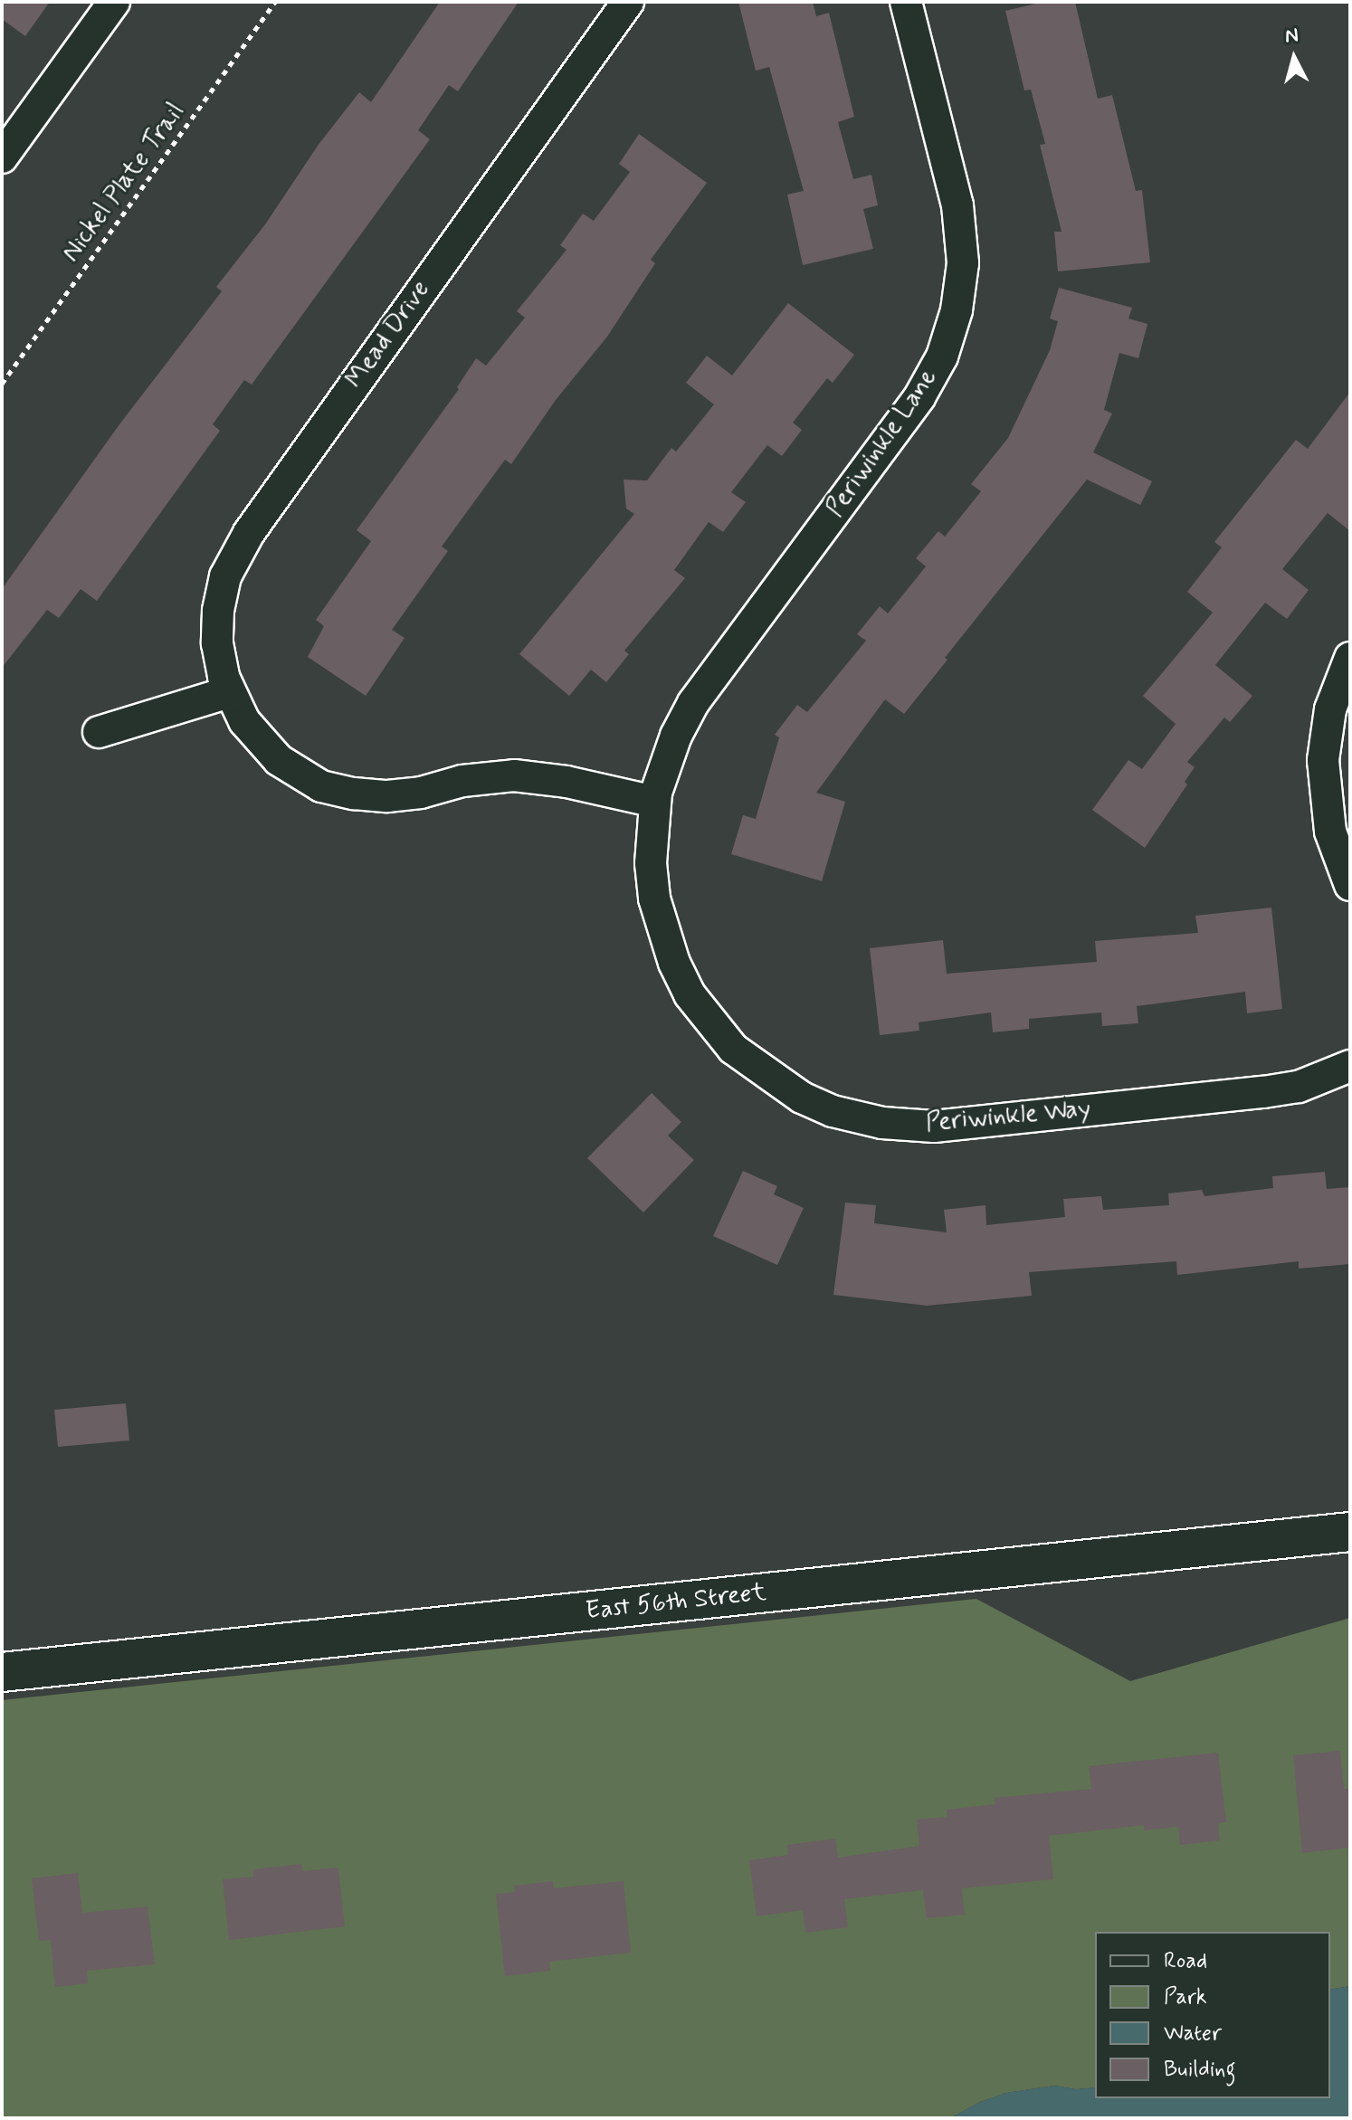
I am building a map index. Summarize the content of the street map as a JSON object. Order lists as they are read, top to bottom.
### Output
{
  "streets": {
    "street": [
      "Mead Drive",
      "Periwinkle Lane",
      "Periwinkle Way",
      "East 56th Street"
    ],
    "path": ["Nickel Plate Trail"]
  },
  "crossings": [
    ["Mead Drive", "Periwinkle Lane"],
    ["Mead Drive", "Periwinkle Way"],
    ["Periwinkle Lane", "Periwinkle Way"]
  ],
  "legend": [
    "Road",
    "Park",
    "Water",
    "Building"
  ],
  "north": "top"
}
